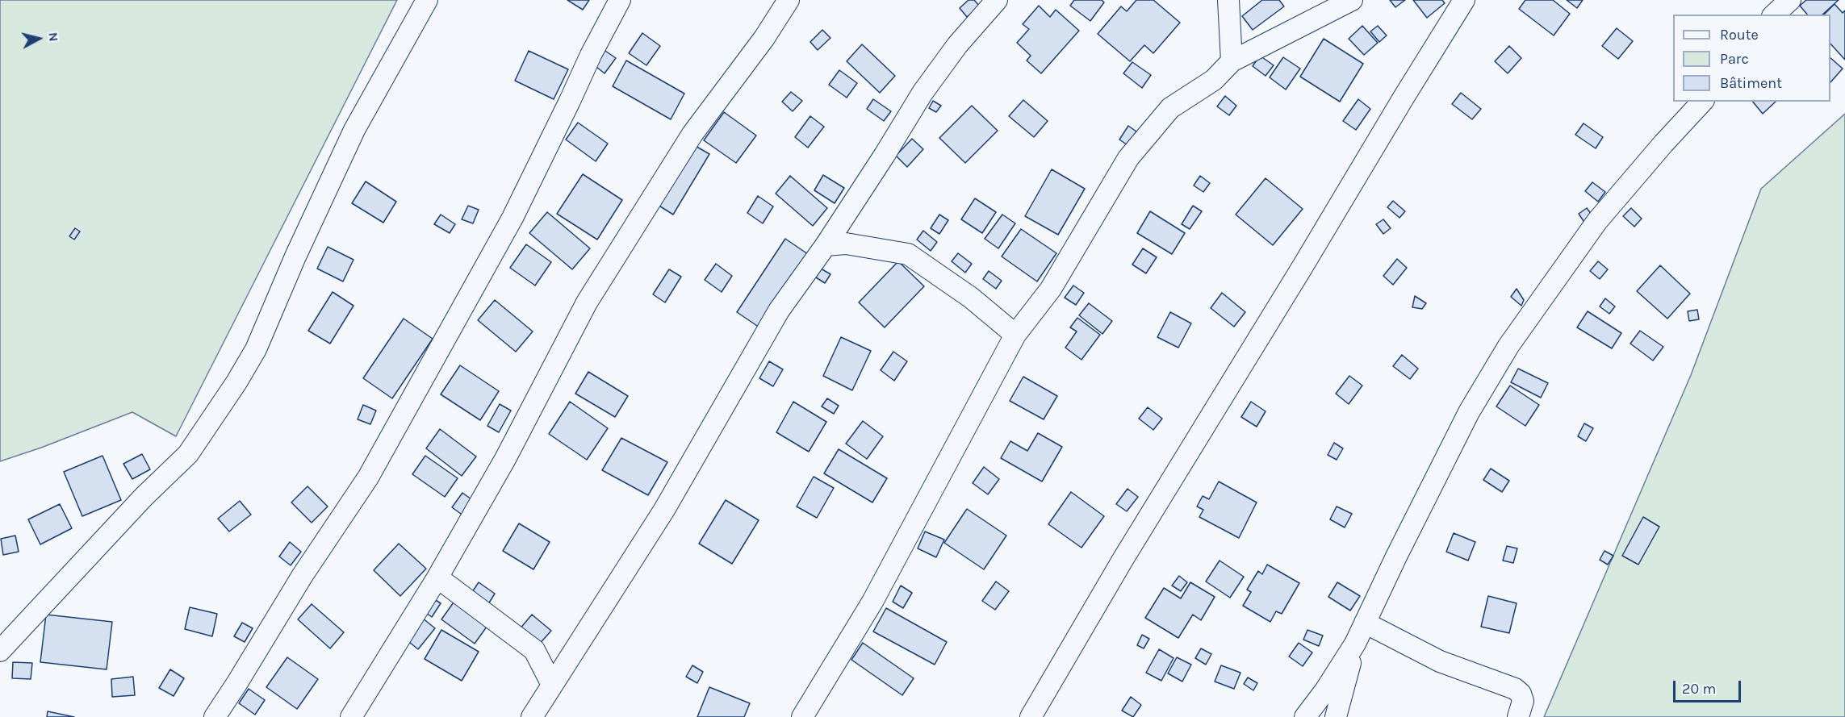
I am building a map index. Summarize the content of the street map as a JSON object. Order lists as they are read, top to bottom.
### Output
{
  "legend": ["Route", "Parc", "Bâtiment"],
  "scale_bar": "20 m",
  "north": "right"
}
